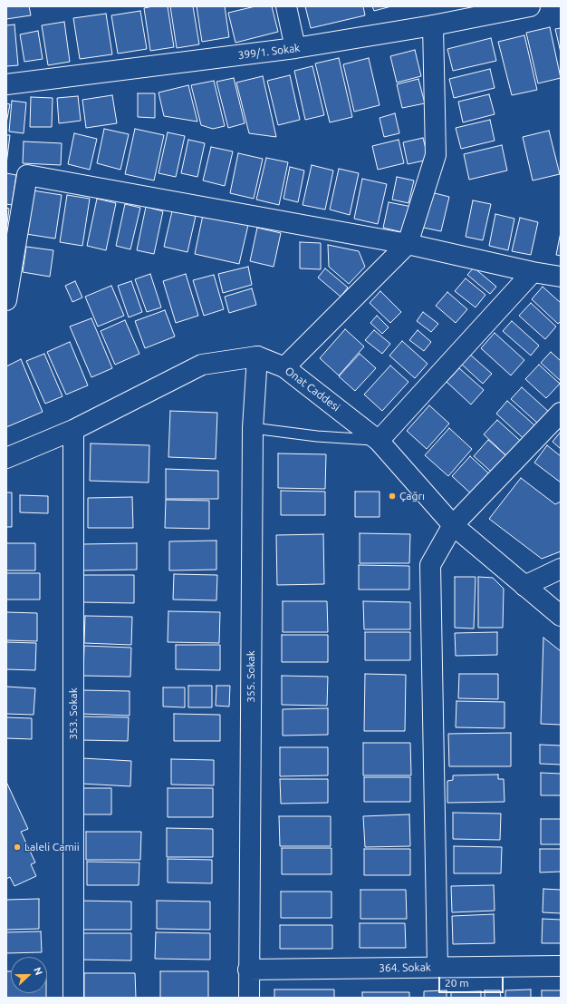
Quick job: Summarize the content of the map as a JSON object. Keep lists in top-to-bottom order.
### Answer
{
  "streets": {
    "street": [
      "399/1. Sokak",
      "Onat Caddesi",
      "355. Sokak",
      "353. Sokak",
      "364. Sokak"
    ]
  },
  "crossings": [
    ["Onat Caddesi", "355. Sokak"],
    ["355. Sokak", "364. Sokak"]
  ],
  "places": ["Çağrı", "Laleli Camii"],
  "scale_bar": "20 m",
  "north": "right"
}
